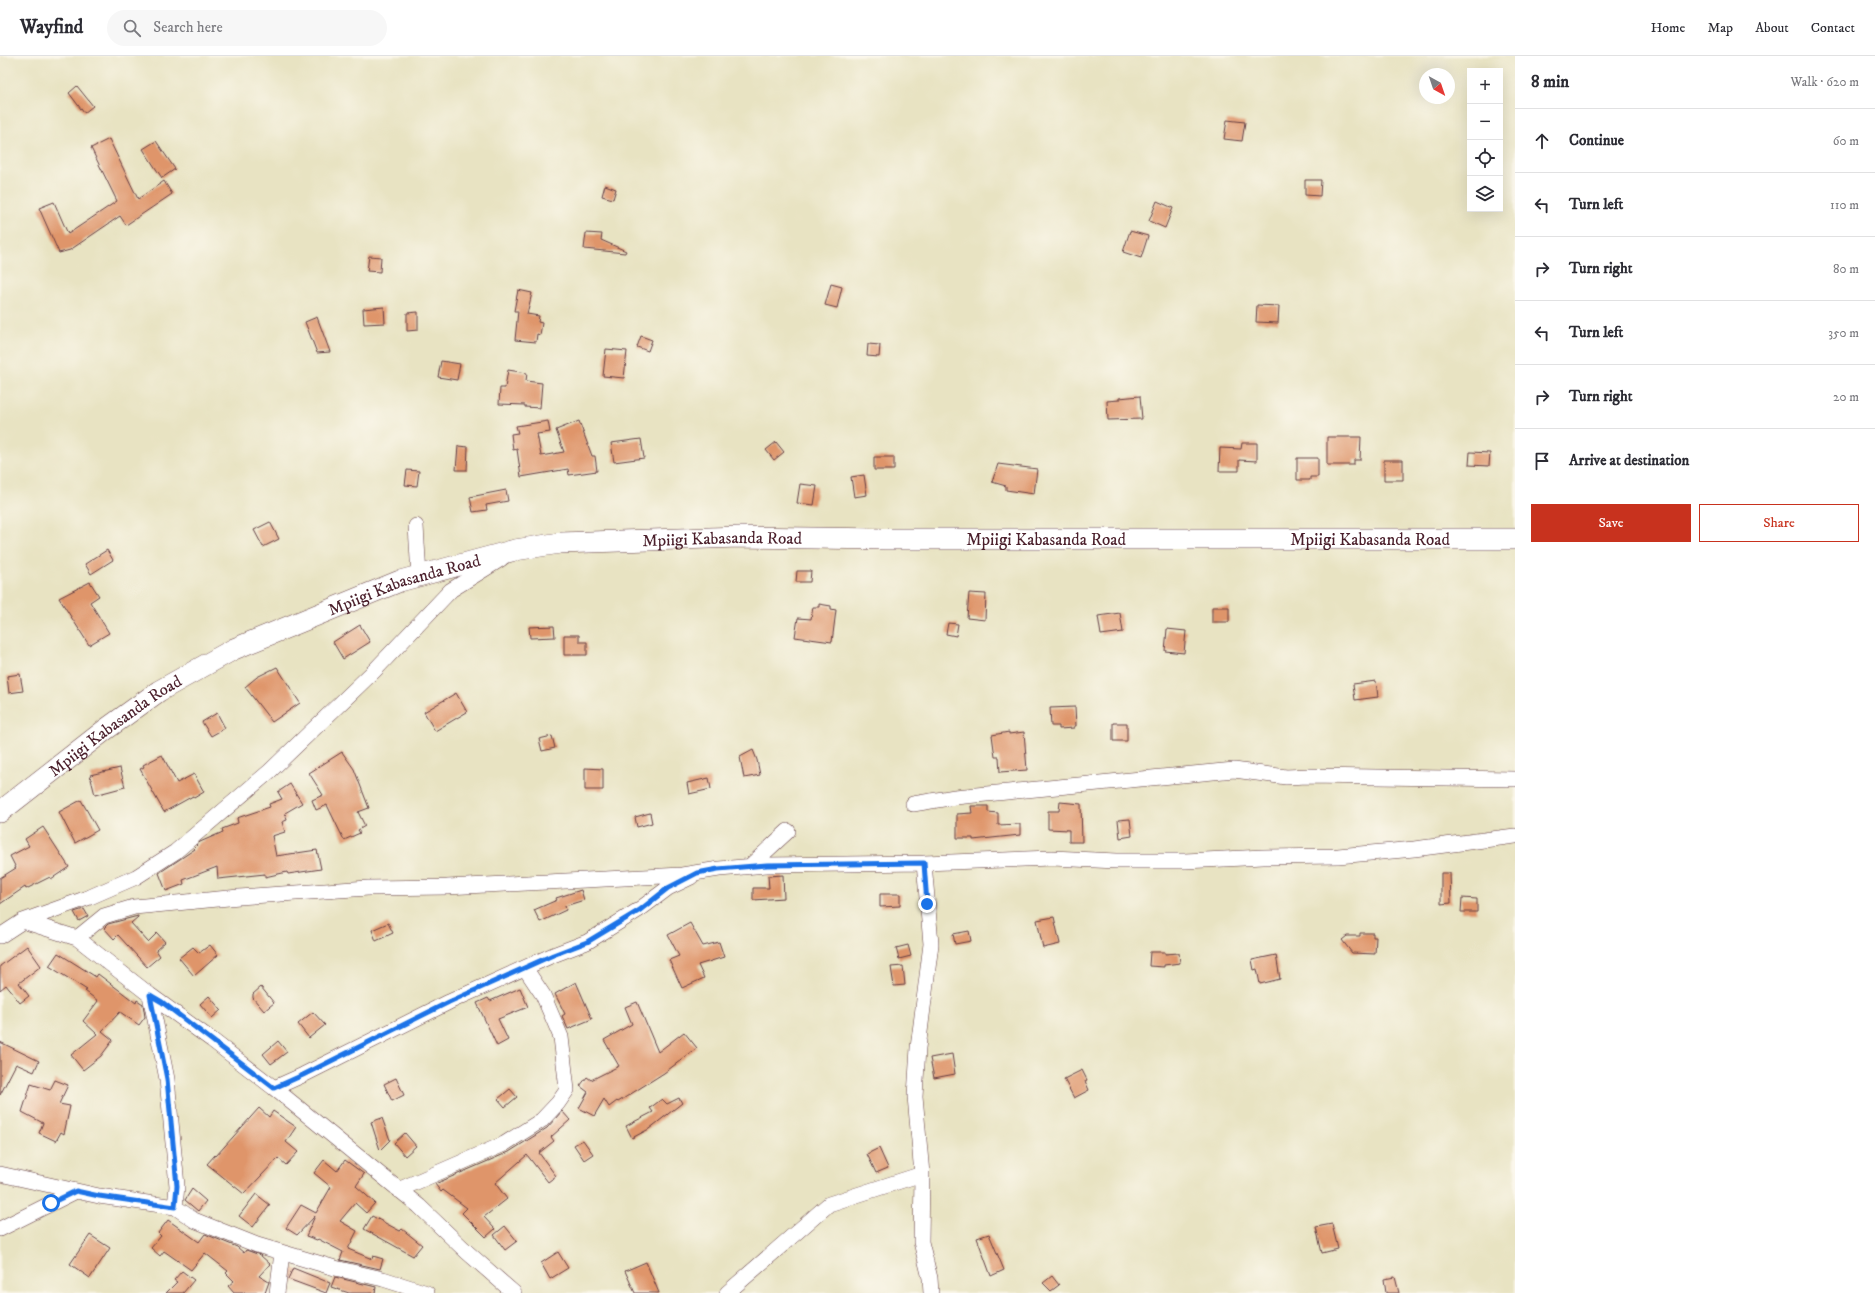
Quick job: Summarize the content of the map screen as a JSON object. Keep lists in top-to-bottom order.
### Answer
{
  "streets": {
    "main road": ["Mpiigi Kabasanda Road"]
  },
  "north": "bottom right",
  "page": {
    "header": "Wayfind",
    "search": "Search here",
    "nav": [
      "Home",
      "Map",
      "About",
      "Contact"
    ],
    "heading": ["8 min", "Walk · 620 m"],
    "map_buttons": ["+", "−"],
    "list": [
      ["Continue", "60 m"],
      ["Turn left", "110 m"],
      ["Turn right", "80 m"],
      ["Turn left", "350 m"],
      ["Turn right", "20 m"],
      "Arrive at destination"
    ],
    "buttons": ["Save", "Share"]
  }
}
